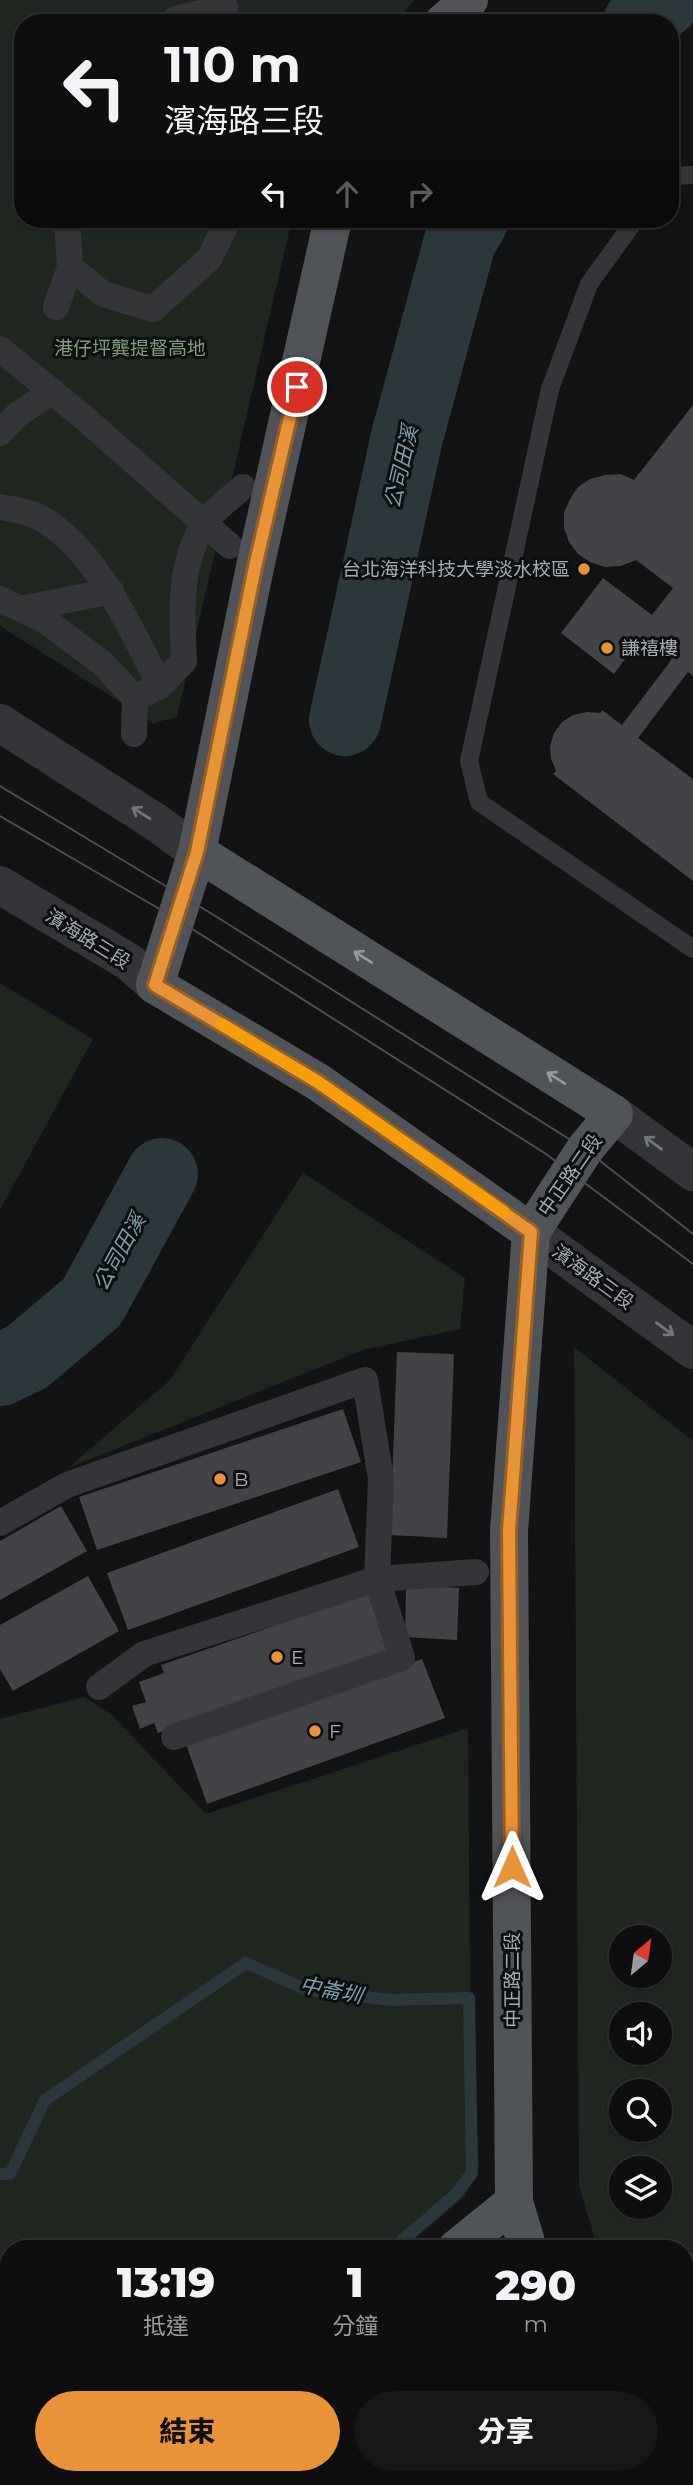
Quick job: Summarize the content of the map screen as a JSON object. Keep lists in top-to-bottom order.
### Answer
{
  "streets": {
    "main road": ["濱海路三段", "中正路二段"]
  },
  "crossings": [
    ["濱海路三段", "中正路二段"]
  ],
  "water": ["公司田溪", "中崙圳"],
  "parks": ["港仔坪龔提督高地"],
  "places": [
    "台北海洋科技大學淡水校區",
    "謙禧樓",
    "B",
    "E",
    "F"
  ],
  "north": "top right",
  "page": {
    "turn": ["110 m", "濱海路三段"],
    "eta": [
      "13:19",
      "抵達",
      "1",
      "分鐘",
      "290",
      "m"
    ],
    "buttons": ["結束", "分享"]
  }
}
